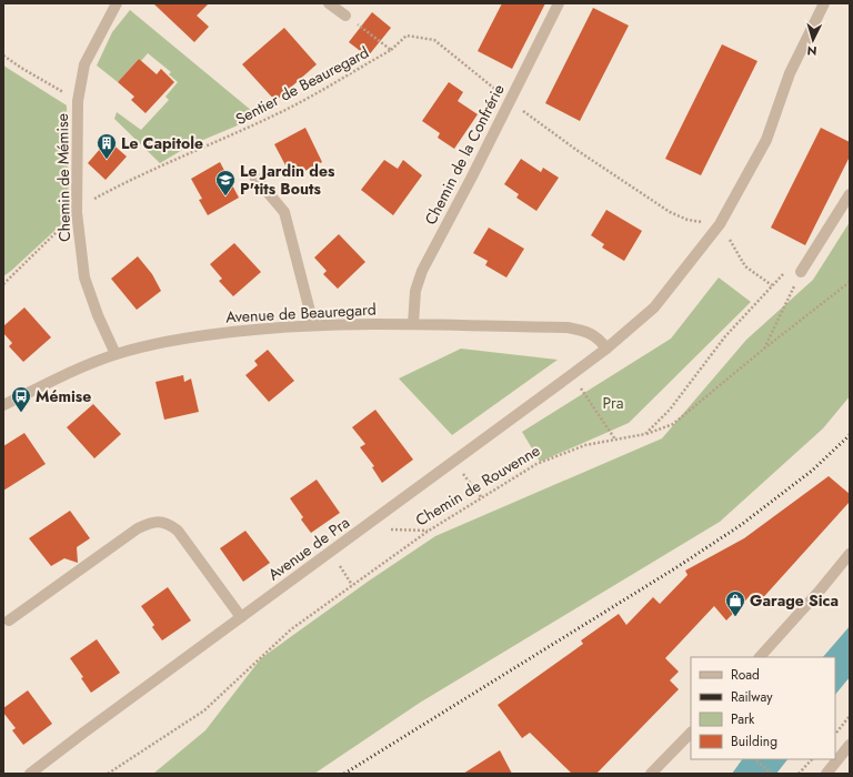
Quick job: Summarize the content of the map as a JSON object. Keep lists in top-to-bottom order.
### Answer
{
  "streets": {
    "street": [
      "Chemin de la Confrérie",
      "Chemin de Mémise",
      "Avenue de Beauregard",
      "Avenue de Pra"
    ],
    "path": ["Sentier de Beauregard", "Chemin de Rouvenne"]
  },
  "crossings": [
    ["Sentier de Beauregard", "Chemin de Mémise"],
    ["Chemin de la Confrérie", "Avenue de Beauregard"],
    ["Chemin de Mémise", "Avenue de Beauregard"],
    ["Avenue de Beauregard", "Avenue de Pra"]
  ],
  "parks": ["Pra"],
  "places": {
    "building": ["Le Capitole"],
    "school or university": ["Le Jardin des P'tits Bouts"],
    "bus stop": ["Mémise"],
    "shop": ["Garage Sica"]
  },
  "legend": [
    "Road",
    "Railway",
    "Park",
    "Building"
  ],
  "north": "bottom"
}
